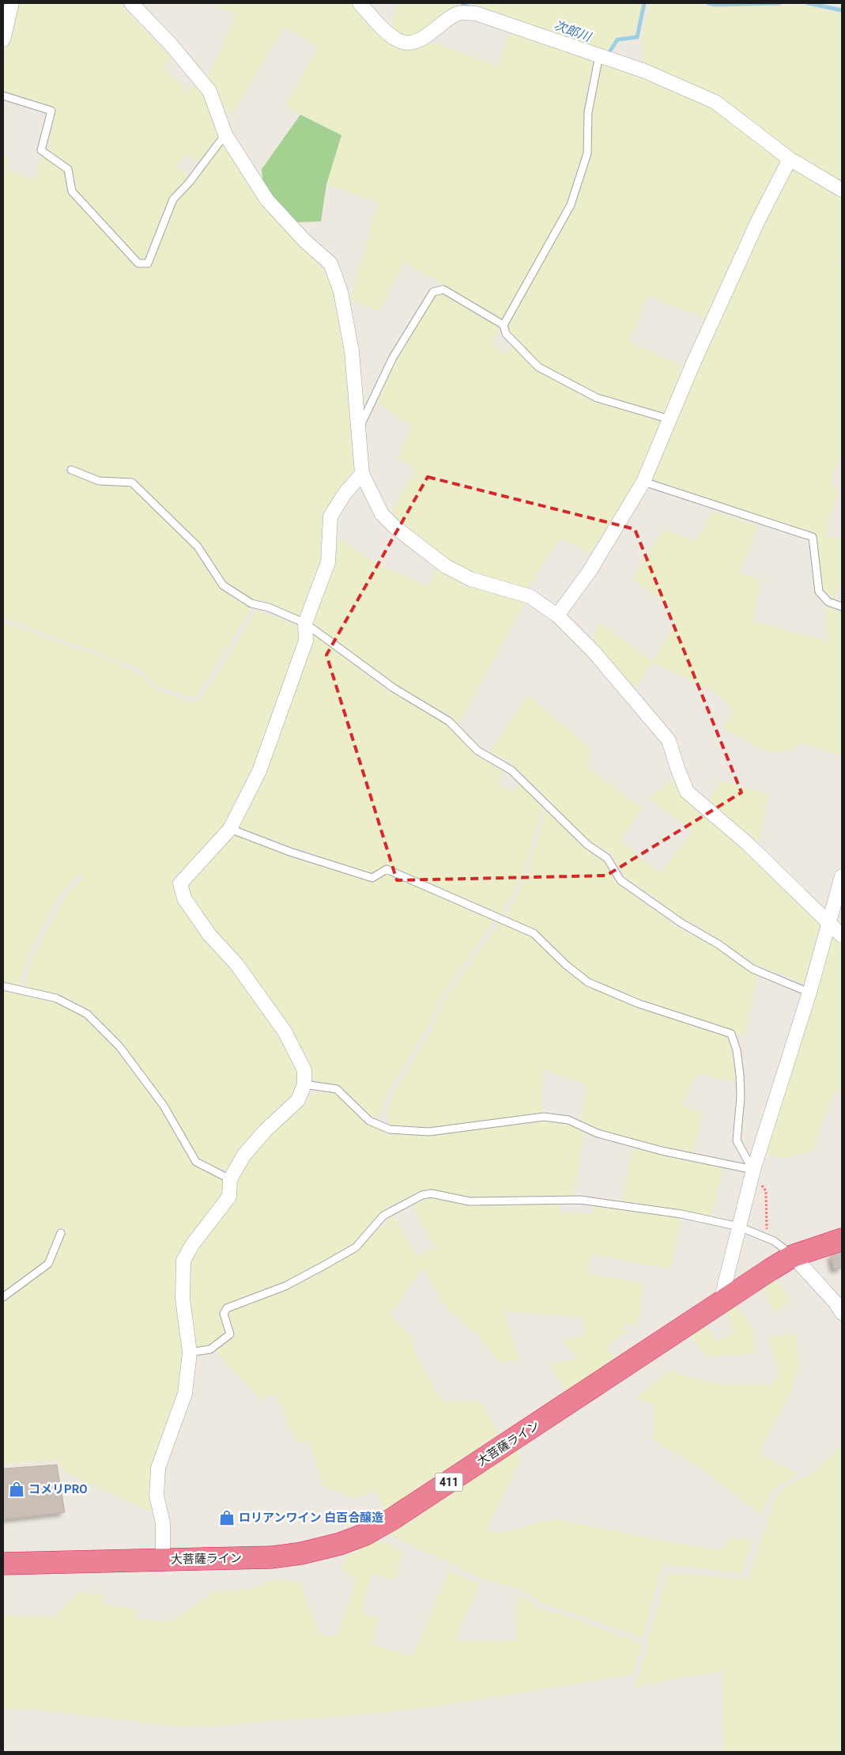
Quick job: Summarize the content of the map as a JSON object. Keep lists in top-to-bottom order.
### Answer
{
  "streets": {
    "highway": ["大菩薩ライン", "411"]
  },
  "water": ["次郎川"],
  "places": {
    "shop": ["コメリPRO", "ロリアンワイン 白百合醸造"]
  }
}
